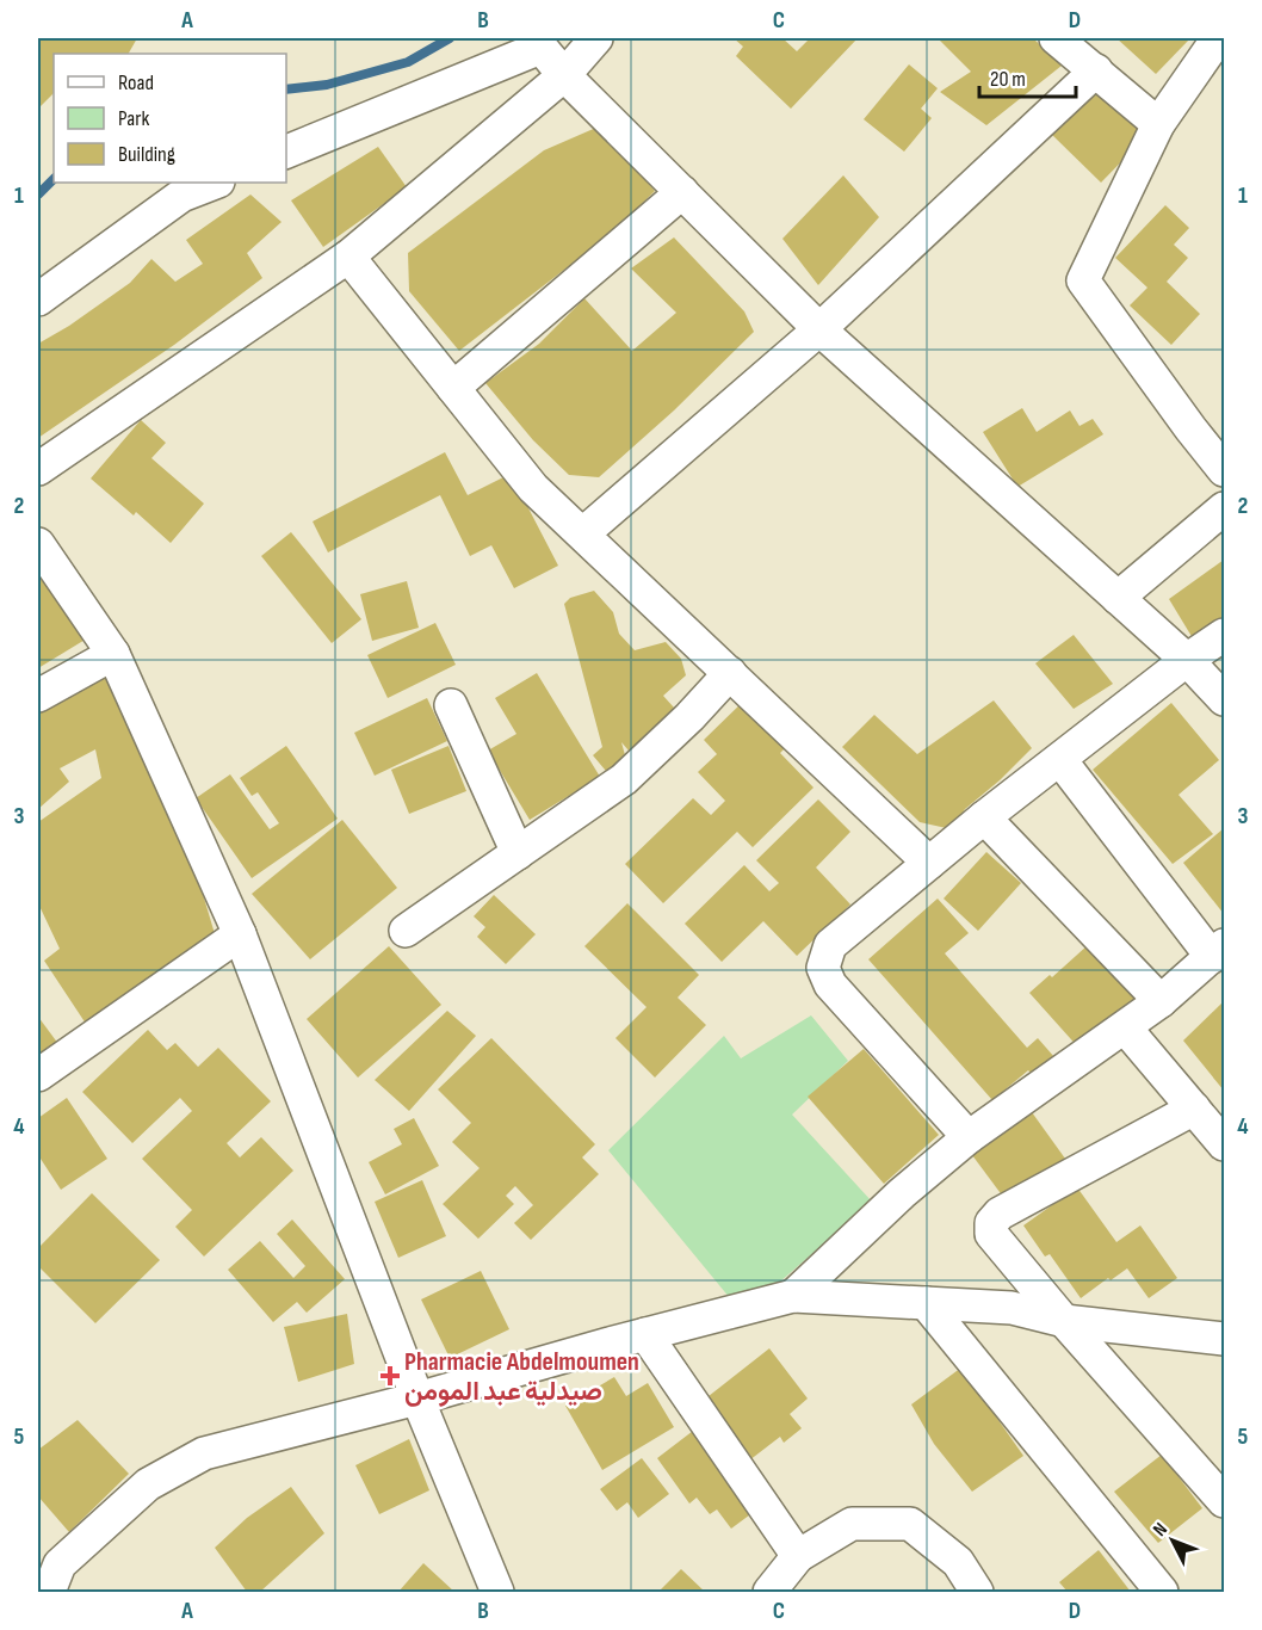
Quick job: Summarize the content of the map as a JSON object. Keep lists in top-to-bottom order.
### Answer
{
  "places": {
    "health": ["Pharmacie Abdelmoumen صيدلية عبد المومن"]
  },
  "legend": ["Road", "Park", "Building"],
  "scale_bar": "20 m",
  "north": "top left",
  "grid": {
    "columns": [
      "A",
      "B",
      "C",
      "D"
    ],
    "rows": [
      "1",
      "2",
      "3",
      "4",
      "5"
    ]
  }
}
